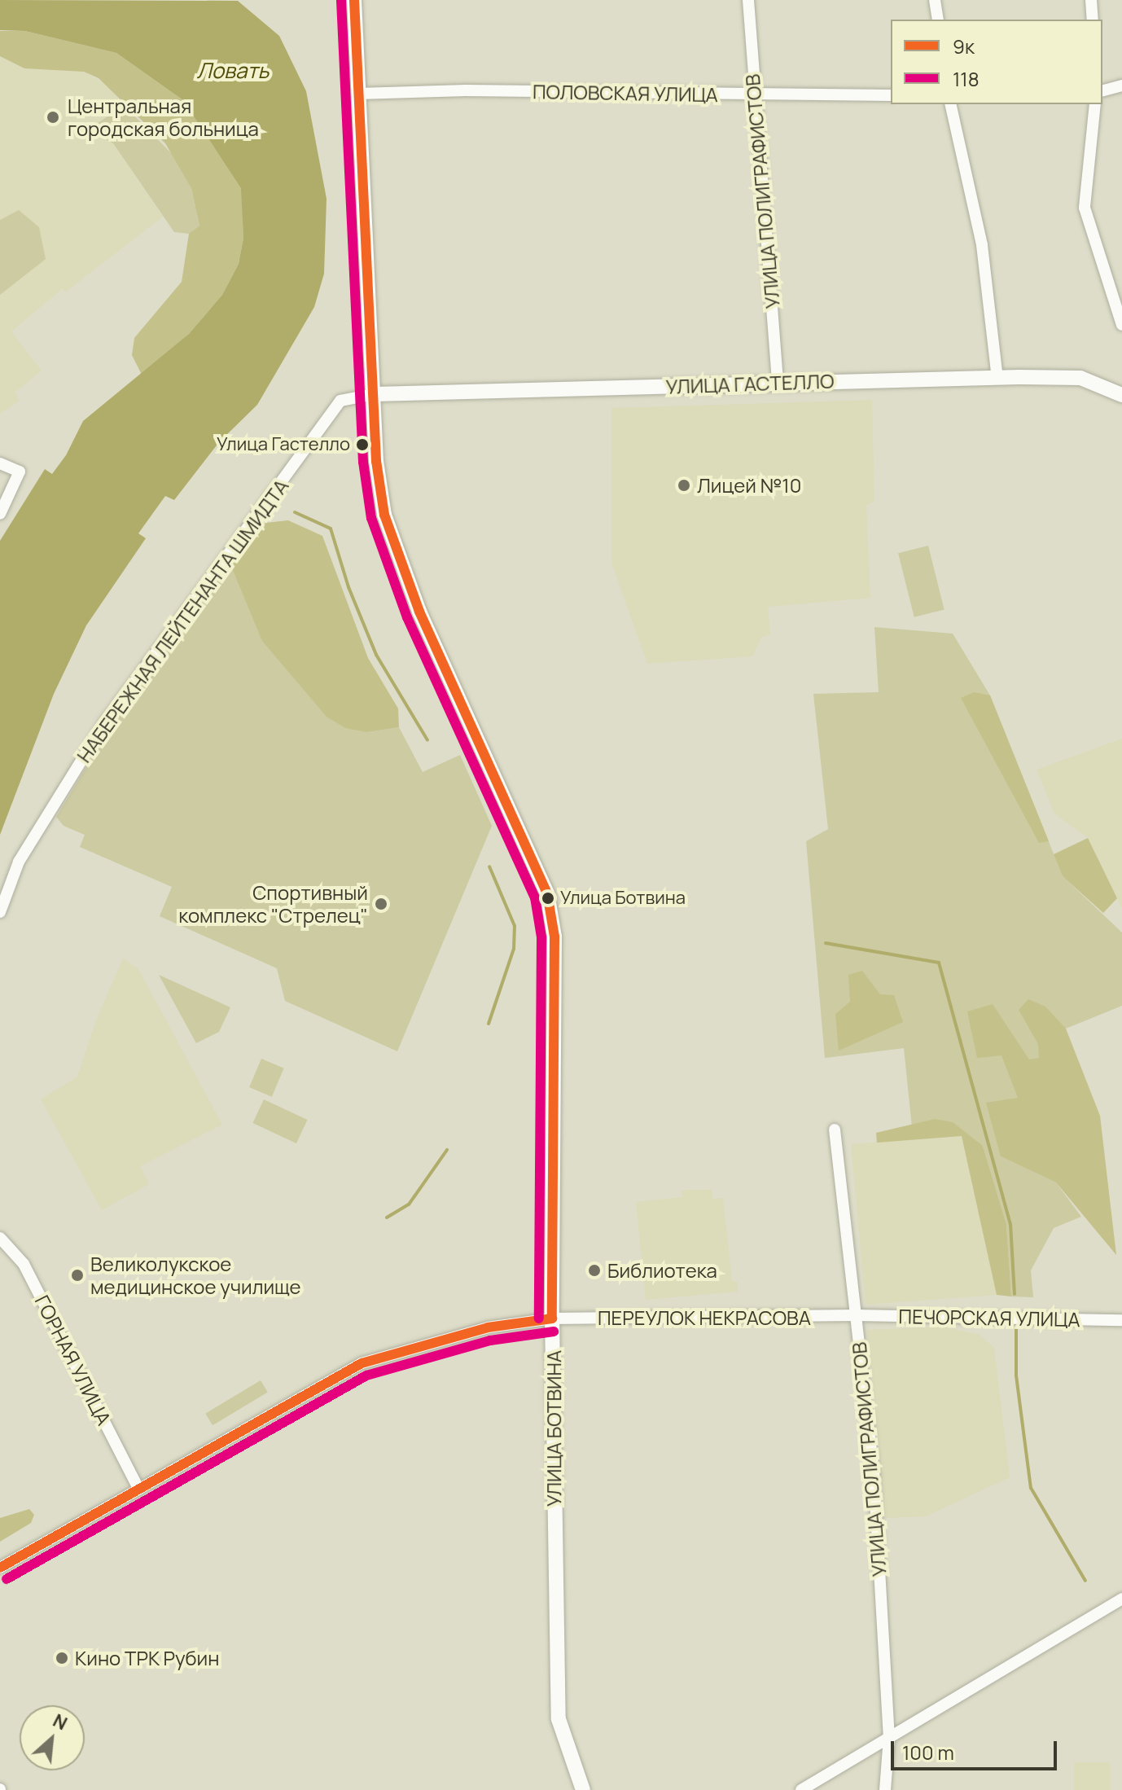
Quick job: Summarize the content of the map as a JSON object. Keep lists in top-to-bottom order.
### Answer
{
  "streets": {
    "main road": ["УЛИЦА ГАСТЕЛЛО", "УЛИЦА БОТВИНА"],
    "street": [
      "ПОЛОВСКАЯ УЛИЦА",
      "УЛИЦА ПОЛИГРАФИСТОВ",
      "НАБЕРЕЖНАЯ ЛЕЙТЕНАНТА ШМИДТА",
      "ПЕРЕУЛОК НЕКРАСОВА",
      "ПЕЧОРСКАЯ УЛИЦА",
      "ГОРНАЯ УЛИЦА"
    ]
  },
  "crossings": [
    ["ПОЛОВСКАЯ УЛИЦА", "УЛИЦА ПОЛИГРАФИСТОВ"],
    ["ПОЛОВСКАЯ УЛИЦА", "УЛИЦА БОТВИНА"],
    ["УЛИЦА ПОЛИГРАФИСТОВ", "УЛИЦА ГАСТЕЛЛО"],
    ["УЛИЦА ПОЛИГРАФИСТОВ", "ПЕРЕУЛОК НЕКРАСОВА"],
    ["УЛИЦА ПОЛИГРАФИСТОВ", "ПЕЧОРСКАЯ УЛИЦА"],
    ["УЛИЦА ГАСТЕЛЛО", "НАБЕРЕЖНАЯ ЛЕЙТЕНАНТА ШМИДТА"],
    ["УЛИЦА ГАСТЕЛЛО", "УЛИЦА БОТВИНА"],
    ["НАБЕРЕЖНАЯ ЛЕЙТЕНАНТА ШМИДТА", "УЛИЦА БОТВИНА"],
    ["ПЕРЕУЛОК НЕКРАСОВА", "ПЕЧОРСКАЯ УЛИЦА"],
    ["ПЕРЕУЛОК НЕКРАСОВА", "ГОРНАЯ УЛИЦА"],
    ["ПЕРЕУЛОК НЕКРАСОВА", "УЛИЦА БОТВИНА"]
  ],
  "water": ["Ловать"],
  "places": [
    "Центральная городская больница",
    "Улица Гастелло",
    "Лицей №10",
    "Улица Ботвина",
    "Спортивный комплекс \"Стрелец\"",
    "Библиотека",
    "Великолукское медицинское училище",
    "Кино ТРК Рубин"
  ],
  "lines": ["transit line 9к", "transit line 118"],
  "legend": ["9к", "118"],
  "scale_bar": "100 m",
  "north": "top right"
}
